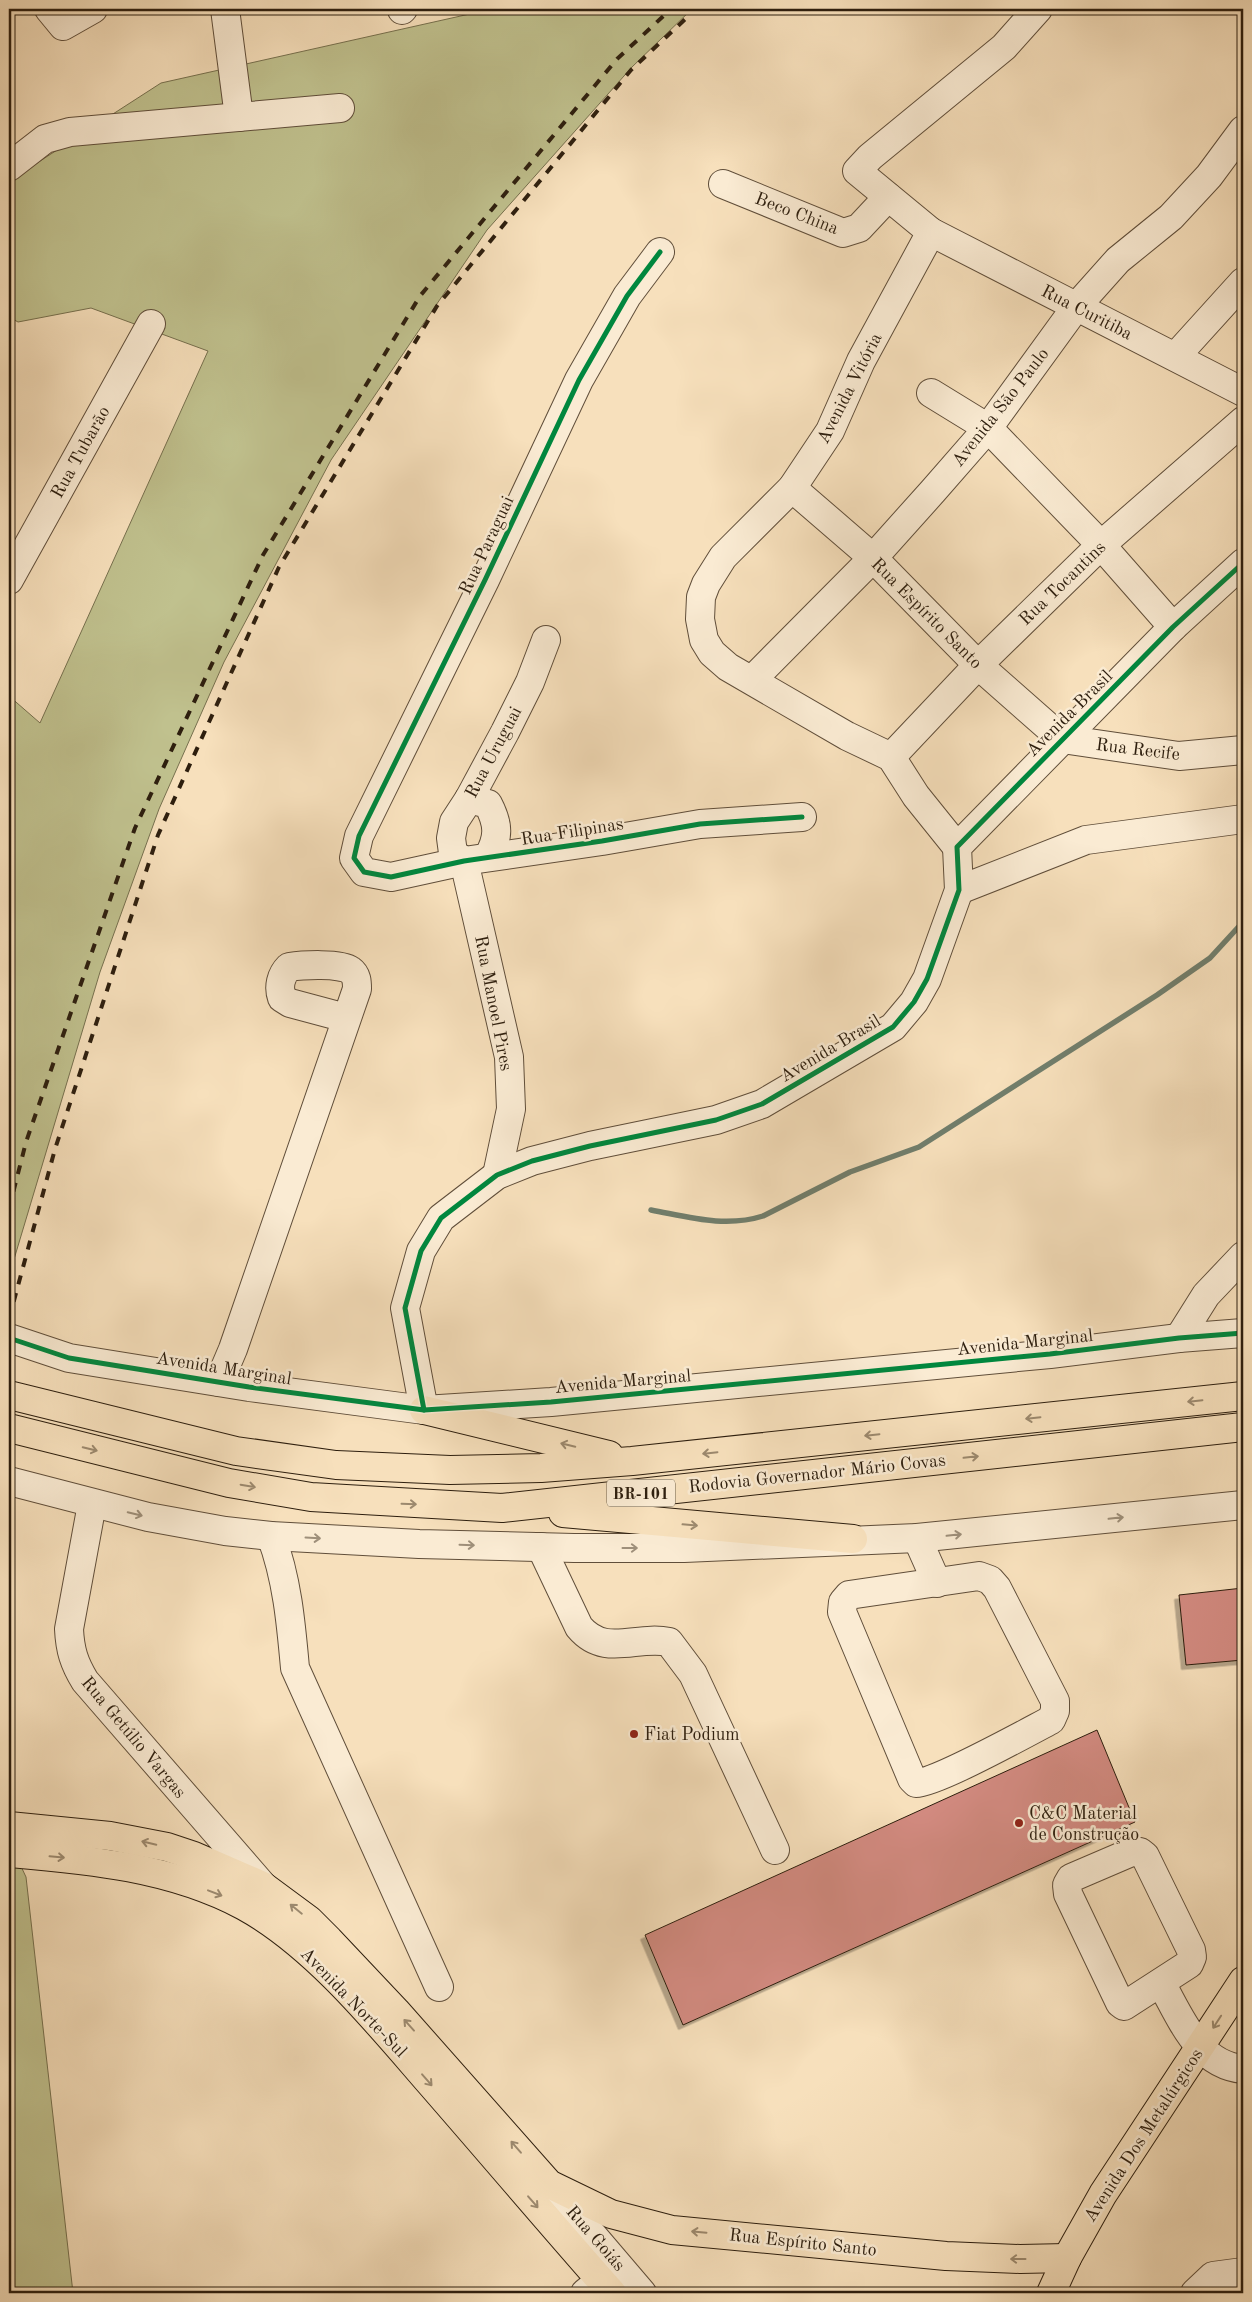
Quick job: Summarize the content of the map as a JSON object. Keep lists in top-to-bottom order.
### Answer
{
  "streets": {
    "main road": [
      "Rua Espírito Santo",
      "Rodovia Governador Mário Covas",
      "BR-101",
      "Avenida Norte-Sul",
      "Avenida Dos Metalúrgicos"
    ],
    "street": [
      "Beco China",
      "Rua Curitiba",
      "Avenida Vitória",
      "Avenida São Paulo",
      "Rua Tubarão",
      "Rua Paraguai",
      "Rua Tocantins",
      "Avenida Brasil",
      "Rua Recife",
      "Rua Uruguai",
      "Rua Filipinas",
      "Rua Manoel Pires",
      "Avenida Marginal",
      "Rua Getúlio Vargas",
      "Rua Goiás"
    ]
  },
  "crossings": [
    ["Rua Curitiba", "Avenida Vitória"],
    ["Rua Curitiba", "Avenida São Paulo"],
    ["Avenida Vitória", "Avenida São Paulo"],
    ["Avenida Vitória", "Rua Tocantins"],
    ["Avenida Vitória", "Rua Espírito Santo"],
    ["Avenida São Paulo", "Rua Espírito Santo"],
    ["Rua Paraguai", "Rua Filipinas"],
    ["Rua Tocantins", "Rua Espírito Santo"],
    ["Rua Espírito Santo", "Avenida Brasil"],
    ["Rua Espírito Santo", "Rua Recife"],
    ["Rua Espírito Santo", "Avenida Norte-Sul"],
    ["Rua Espírito Santo", "Avenida Dos Metalúrgicos"],
    ["Rua Espírito Santo", "Rua Goiás"],
    ["Avenida Brasil", "Rua Recife"],
    ["Avenida Brasil", "Rua Manoel Pires"],
    ["Avenida Brasil", "Avenida Marginal"],
    ["Rua Uruguai", "Rua Filipinas"],
    ["Rua Uruguai", "Rua Manoel Pires"],
    ["Rua Filipinas", "Rua Manoel Pires"],
    ["Rua Getúlio Vargas", "Avenida Norte-Sul"],
    ["Avenida Norte-Sul", "Rua Goiás"]
  ],
  "one_way": ["Rua Espírito Santo"],
  "places": ["Fiat Podium", "C&C Material de Construção"]
}
